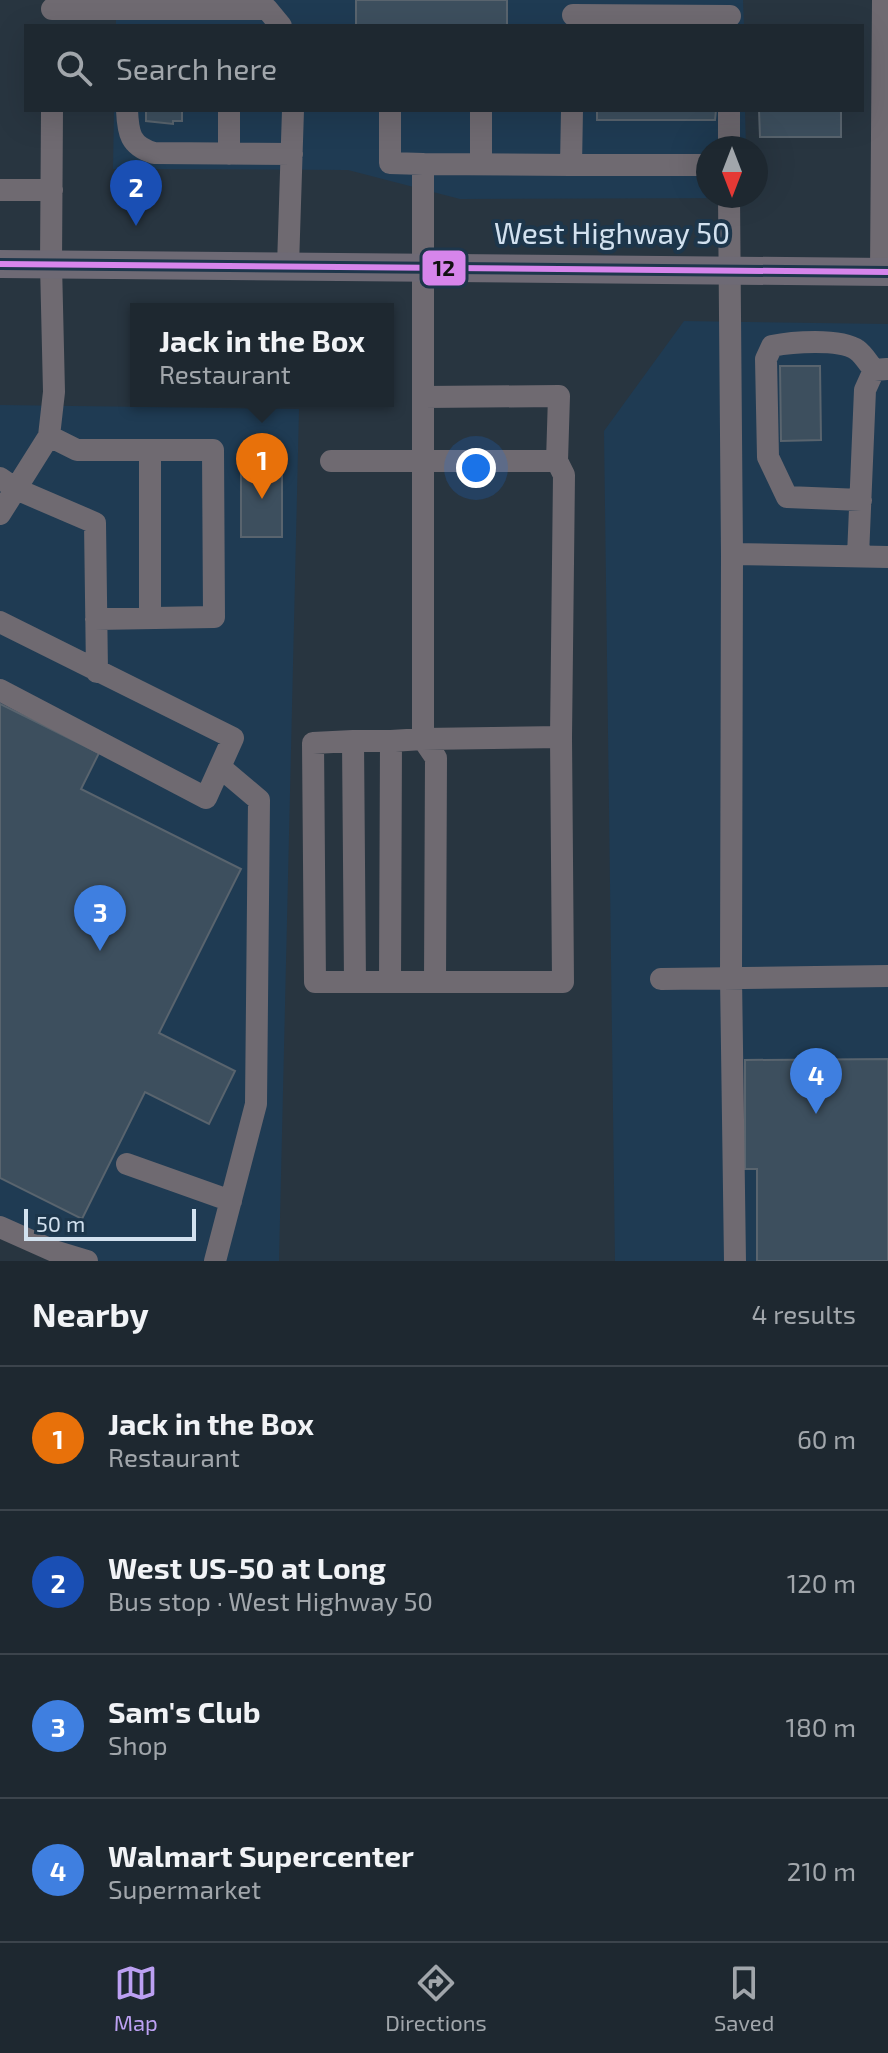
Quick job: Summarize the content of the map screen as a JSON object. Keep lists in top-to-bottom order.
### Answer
{
  "streets": {
    "main road": ["West Highway 50"]
  },
  "lines": ["transit line 12"],
  "scale_bar": "50 m",
  "north": "bottom",
  "page": {
    "search": "Search here",
    "pins": [
      "2",
      "1",
      "3",
      "4"
    ],
    "popup": ["Jack in the Box", "Restaurant"],
    "scale": "50 m",
    "heading": ["Nearby", "4 results"],
    "list": [
      {
        "mark": "1",
        "name": "Jack in the Box",
        "note": "Restaurant",
        "value": "60 m"
      },
      {
        "mark": "2",
        "name": "West US-50 at Long",
        "note": "Bus stop · West Highway 50",
        "value": "120 m"
      },
      {
        "mark": "3",
        "name": "Sam's Club",
        "note": "Shop",
        "value": "180 m"
      },
      {
        "mark": "4",
        "name": "Walmart Supercenter",
        "note": "Supermarket",
        "value": "210 m"
      }
    ],
    "nav": ["Map", "Directions", "Saved"]
  }
}
